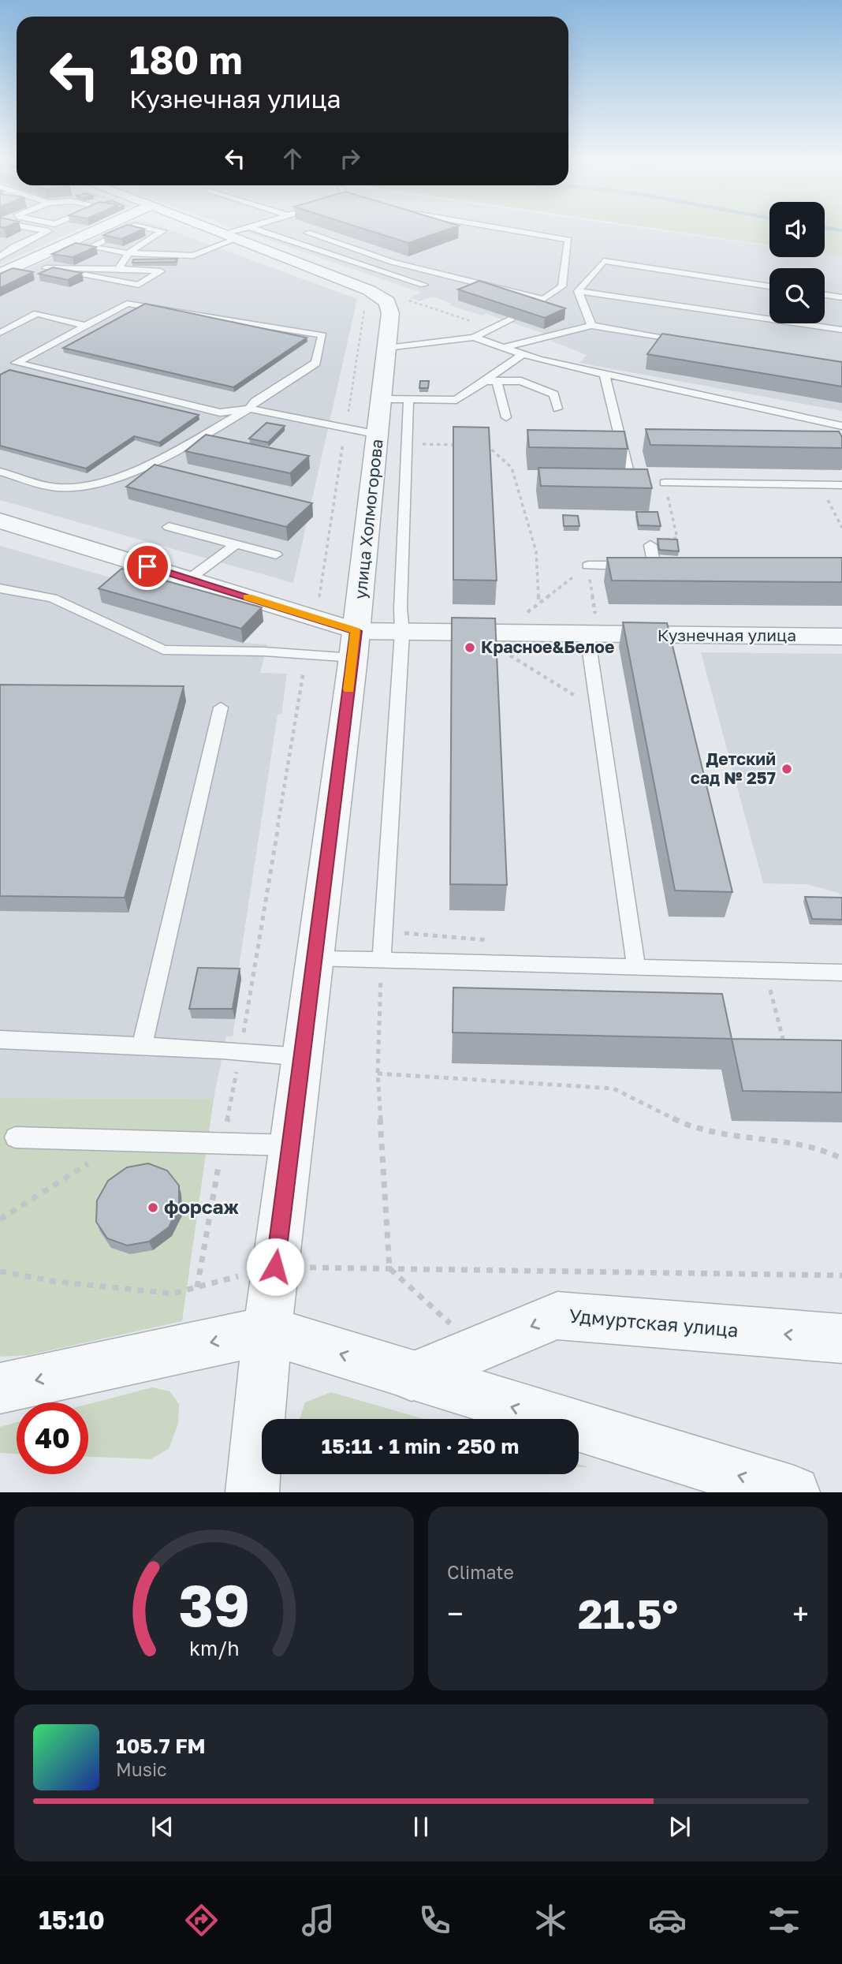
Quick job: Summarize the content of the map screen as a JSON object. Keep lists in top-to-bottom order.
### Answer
{
  "streets": {
    "street": ["улица Холмогорова", "Кузнечная улица", "Удмуртская улица"]
  },
  "crossings": [
    ["улица Холмогорова", "Кузнечная улица"]
  ],
  "places": ["Красное&Белое", "Детский сад № 257", "форсаж"],
  "page": {
    "turn": ["180 m", "Кузнечная улица"],
    "limit": "40",
    "trip": "15:11 · 1 min · 250 m",
    "tile": "Climate",
    "heat": ["−", "21.5°", "+"],
    "song": ["105.7 FM", "Music"],
    "tabs": "15:10",
    "gauge": ["39", "km/h"]
  }
}
